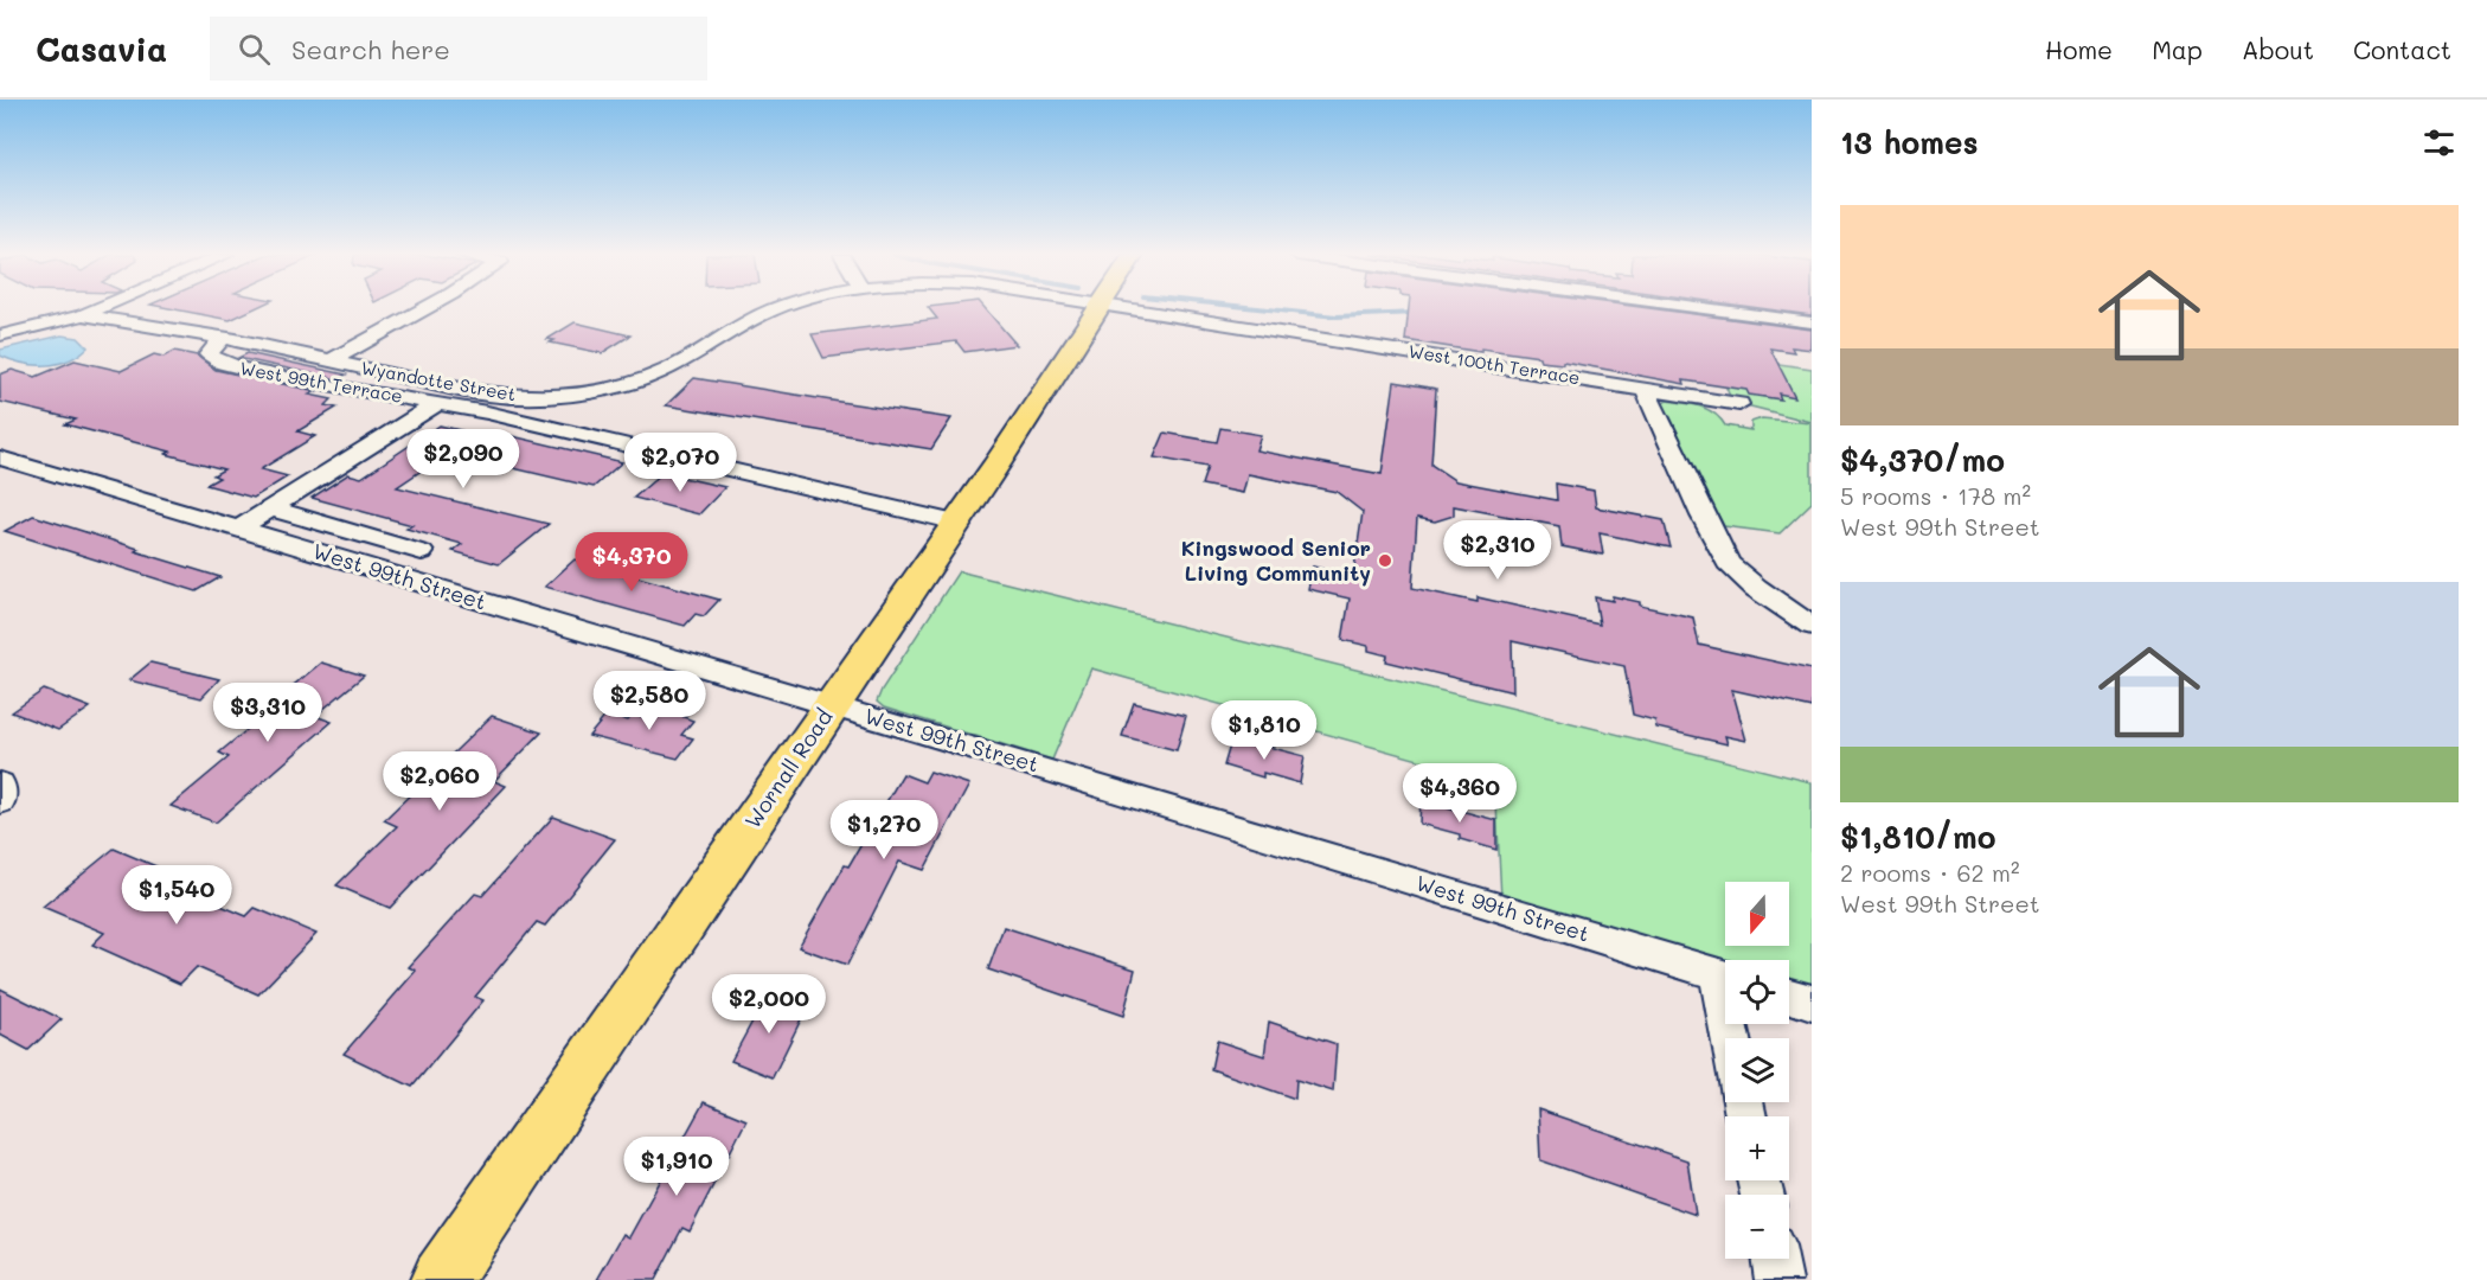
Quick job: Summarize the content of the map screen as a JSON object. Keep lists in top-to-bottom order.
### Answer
{
  "streets": {
    "main road": ["Wornall Road"],
    "street": [
      "West 100th Terrace",
      "Wyandotte Street",
      "West 99th Terrace",
      "West 99th Street"
    ]
  },
  "crossings": [
    ["Wyandotte Street", "West 99th Terrace"],
    ["West 99th Terrace", "Wornall Road"],
    ["West 99th Street", "Wornall Road"]
  ],
  "places": ["Kingswood Senior Living Community"],
  "north": "bottom",
  "page": {
    "header": "Casavia",
    "search": "Search here",
    "nav": [
      "Home",
      "Map",
      "About",
      "Contact"
    ],
    "heading": "13 homes",
    "list": [
      {
        "name": "$4,370/mo",
        "note": "5 rooms · 178 m² · West 99th Street"
      },
      {
        "name": "$1,810/mo",
        "note": "2 rooms · 62 m² · West 99th Street"
      }
    ],
    "price": [
      "$2,090",
      "$2,070",
      "$2,310",
      "$4,370",
      "$2,580",
      "$3,310",
      "$1,810",
      "$2,060",
      "$4,360",
      "$1,270",
      "$1,540",
      "$2,000",
      "$1,910"
    ],
    "map_buttons": ["+", "−"]
  }
}
